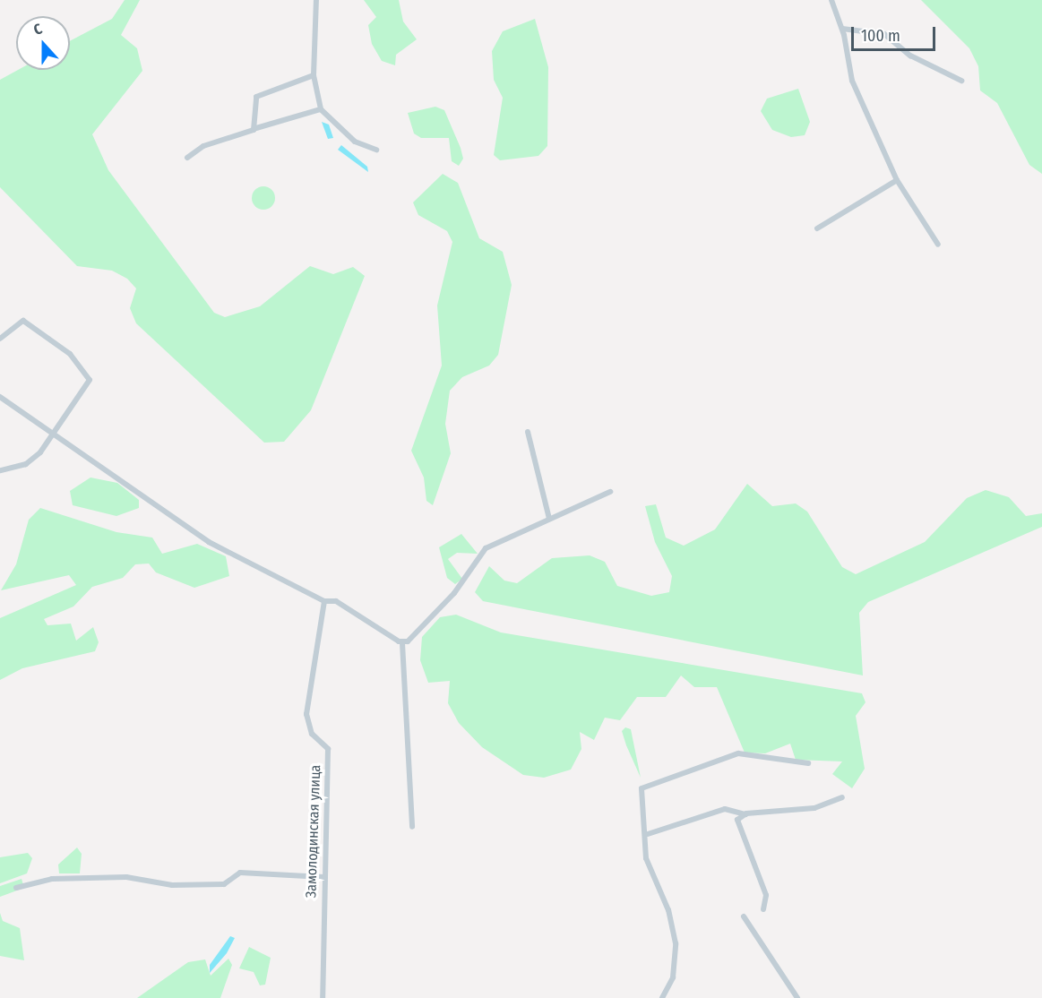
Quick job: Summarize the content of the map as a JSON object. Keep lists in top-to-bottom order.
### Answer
{
  "streets": {
    "street": ["Замолодинская улица"]
  },
  "scale_bar": "100 m",
  "north": "top"
}
